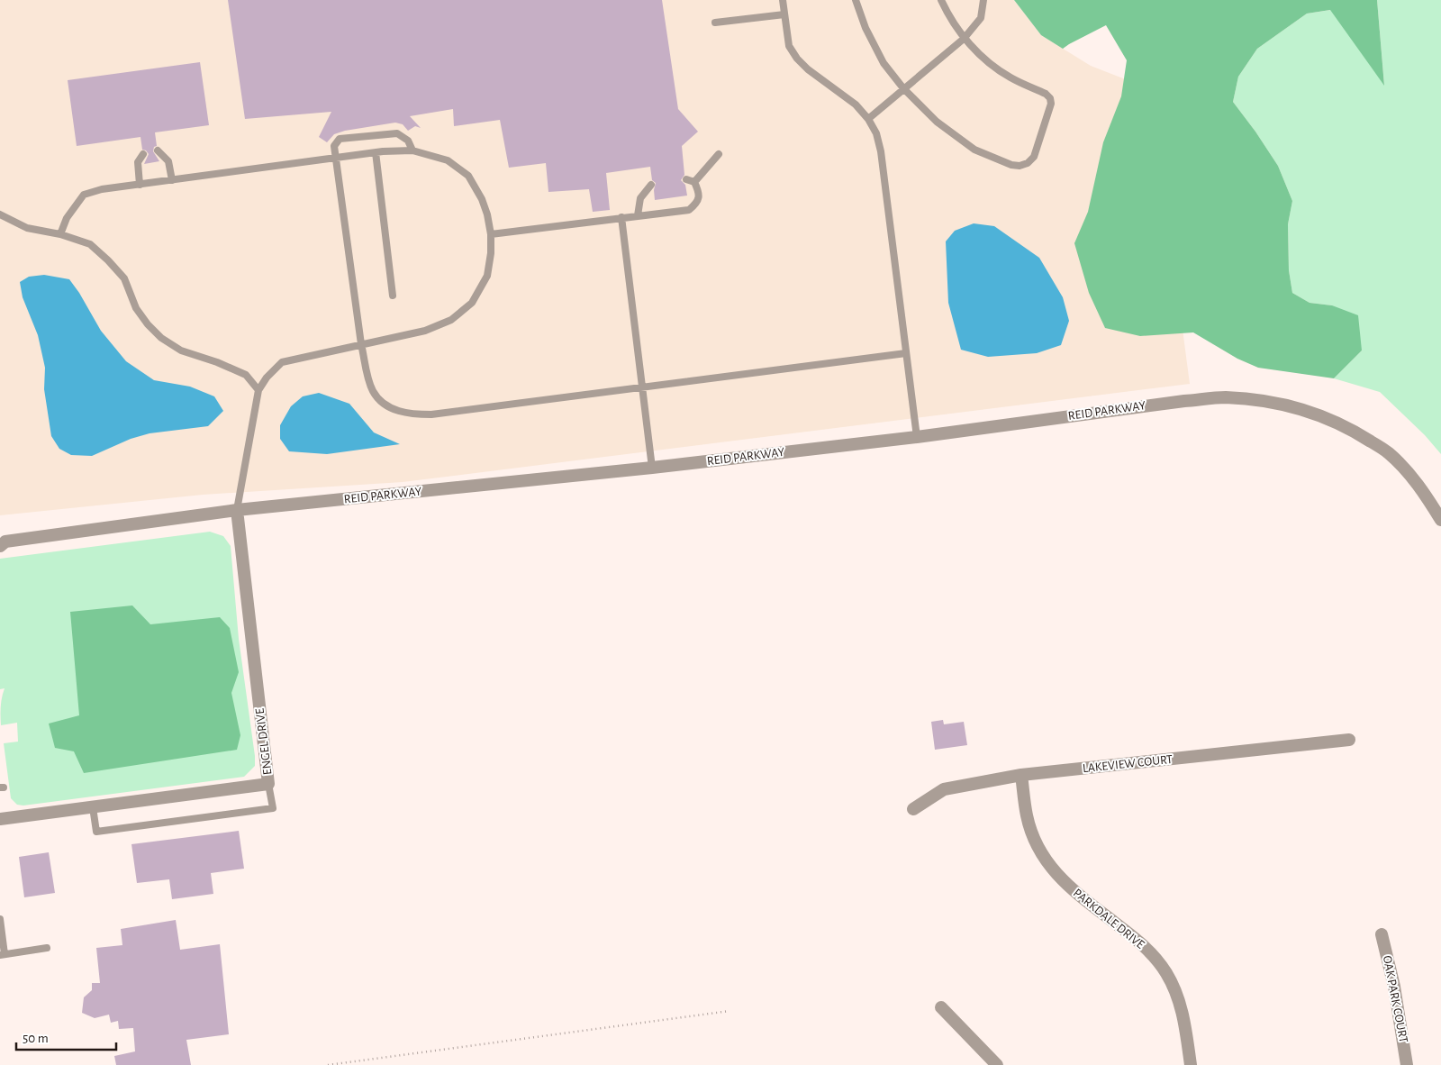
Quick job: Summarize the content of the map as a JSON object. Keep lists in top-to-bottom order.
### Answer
{
  "streets": {
    "street": [
      "REID PARKWAY",
      "ENGEL DRIVE",
      "LAKEVIEW COURT",
      "PARKDALE DRIVE",
      "OAK PARK COURT"
    ]
  },
  "crossings": [
    ["REID PARKWAY", "ENGEL DRIVE"],
    ["LAKEVIEW COURT", "PARKDALE DRIVE"]
  ],
  "scale_bar": "50 m"
}
